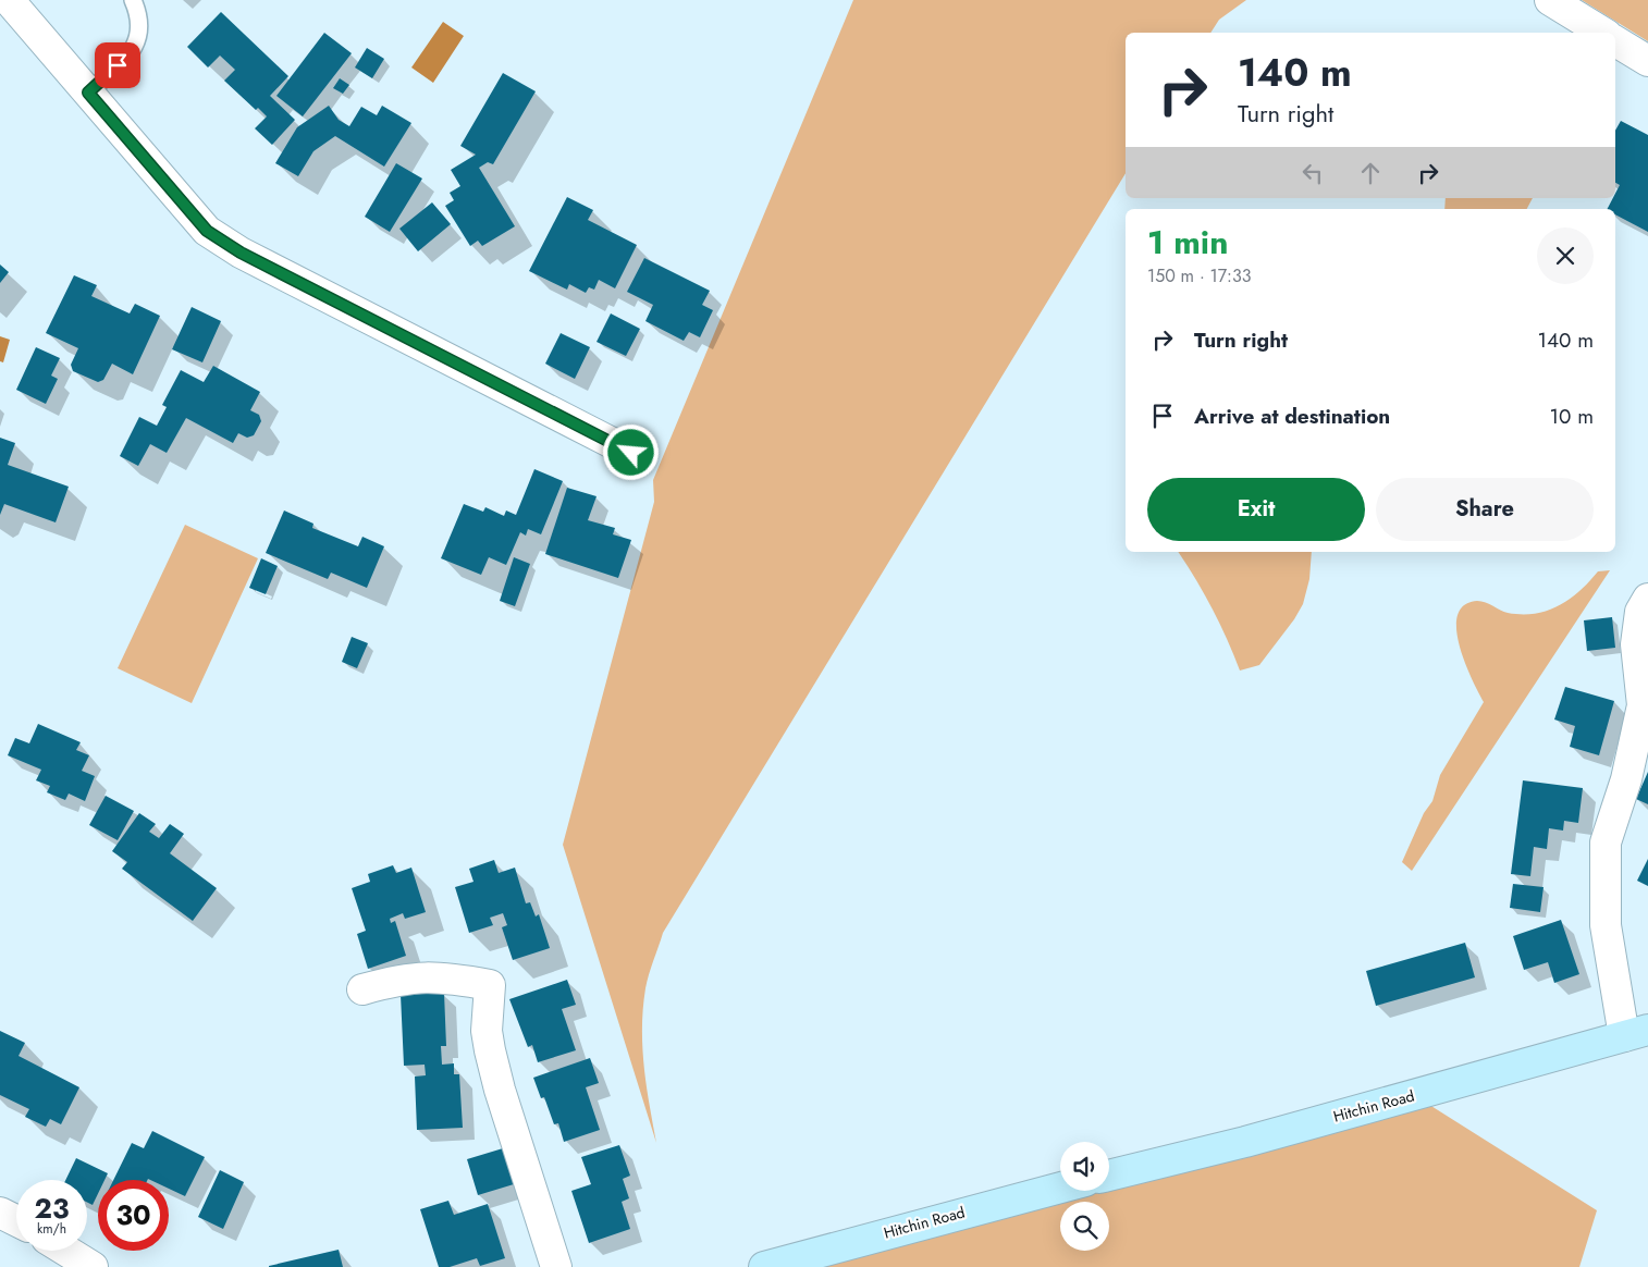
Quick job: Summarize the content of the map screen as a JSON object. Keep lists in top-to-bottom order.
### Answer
{
  "streets": {
    "street": ["Hitchin Road"]
  },
  "page": {
    "turn": ["140 m", "Turn right"],
    "heading": ["1 min", "150 m · 17:33"],
    "list": [
      {
        "name": "Turn right",
        "value": "140 m"
      },
      {
        "name": "Arrive at destination",
        "value": "10 m"
      }
    ],
    "buttons": ["Exit", "Share"],
    "speed": "23 km/h",
    "limit": "30"
  }
}
